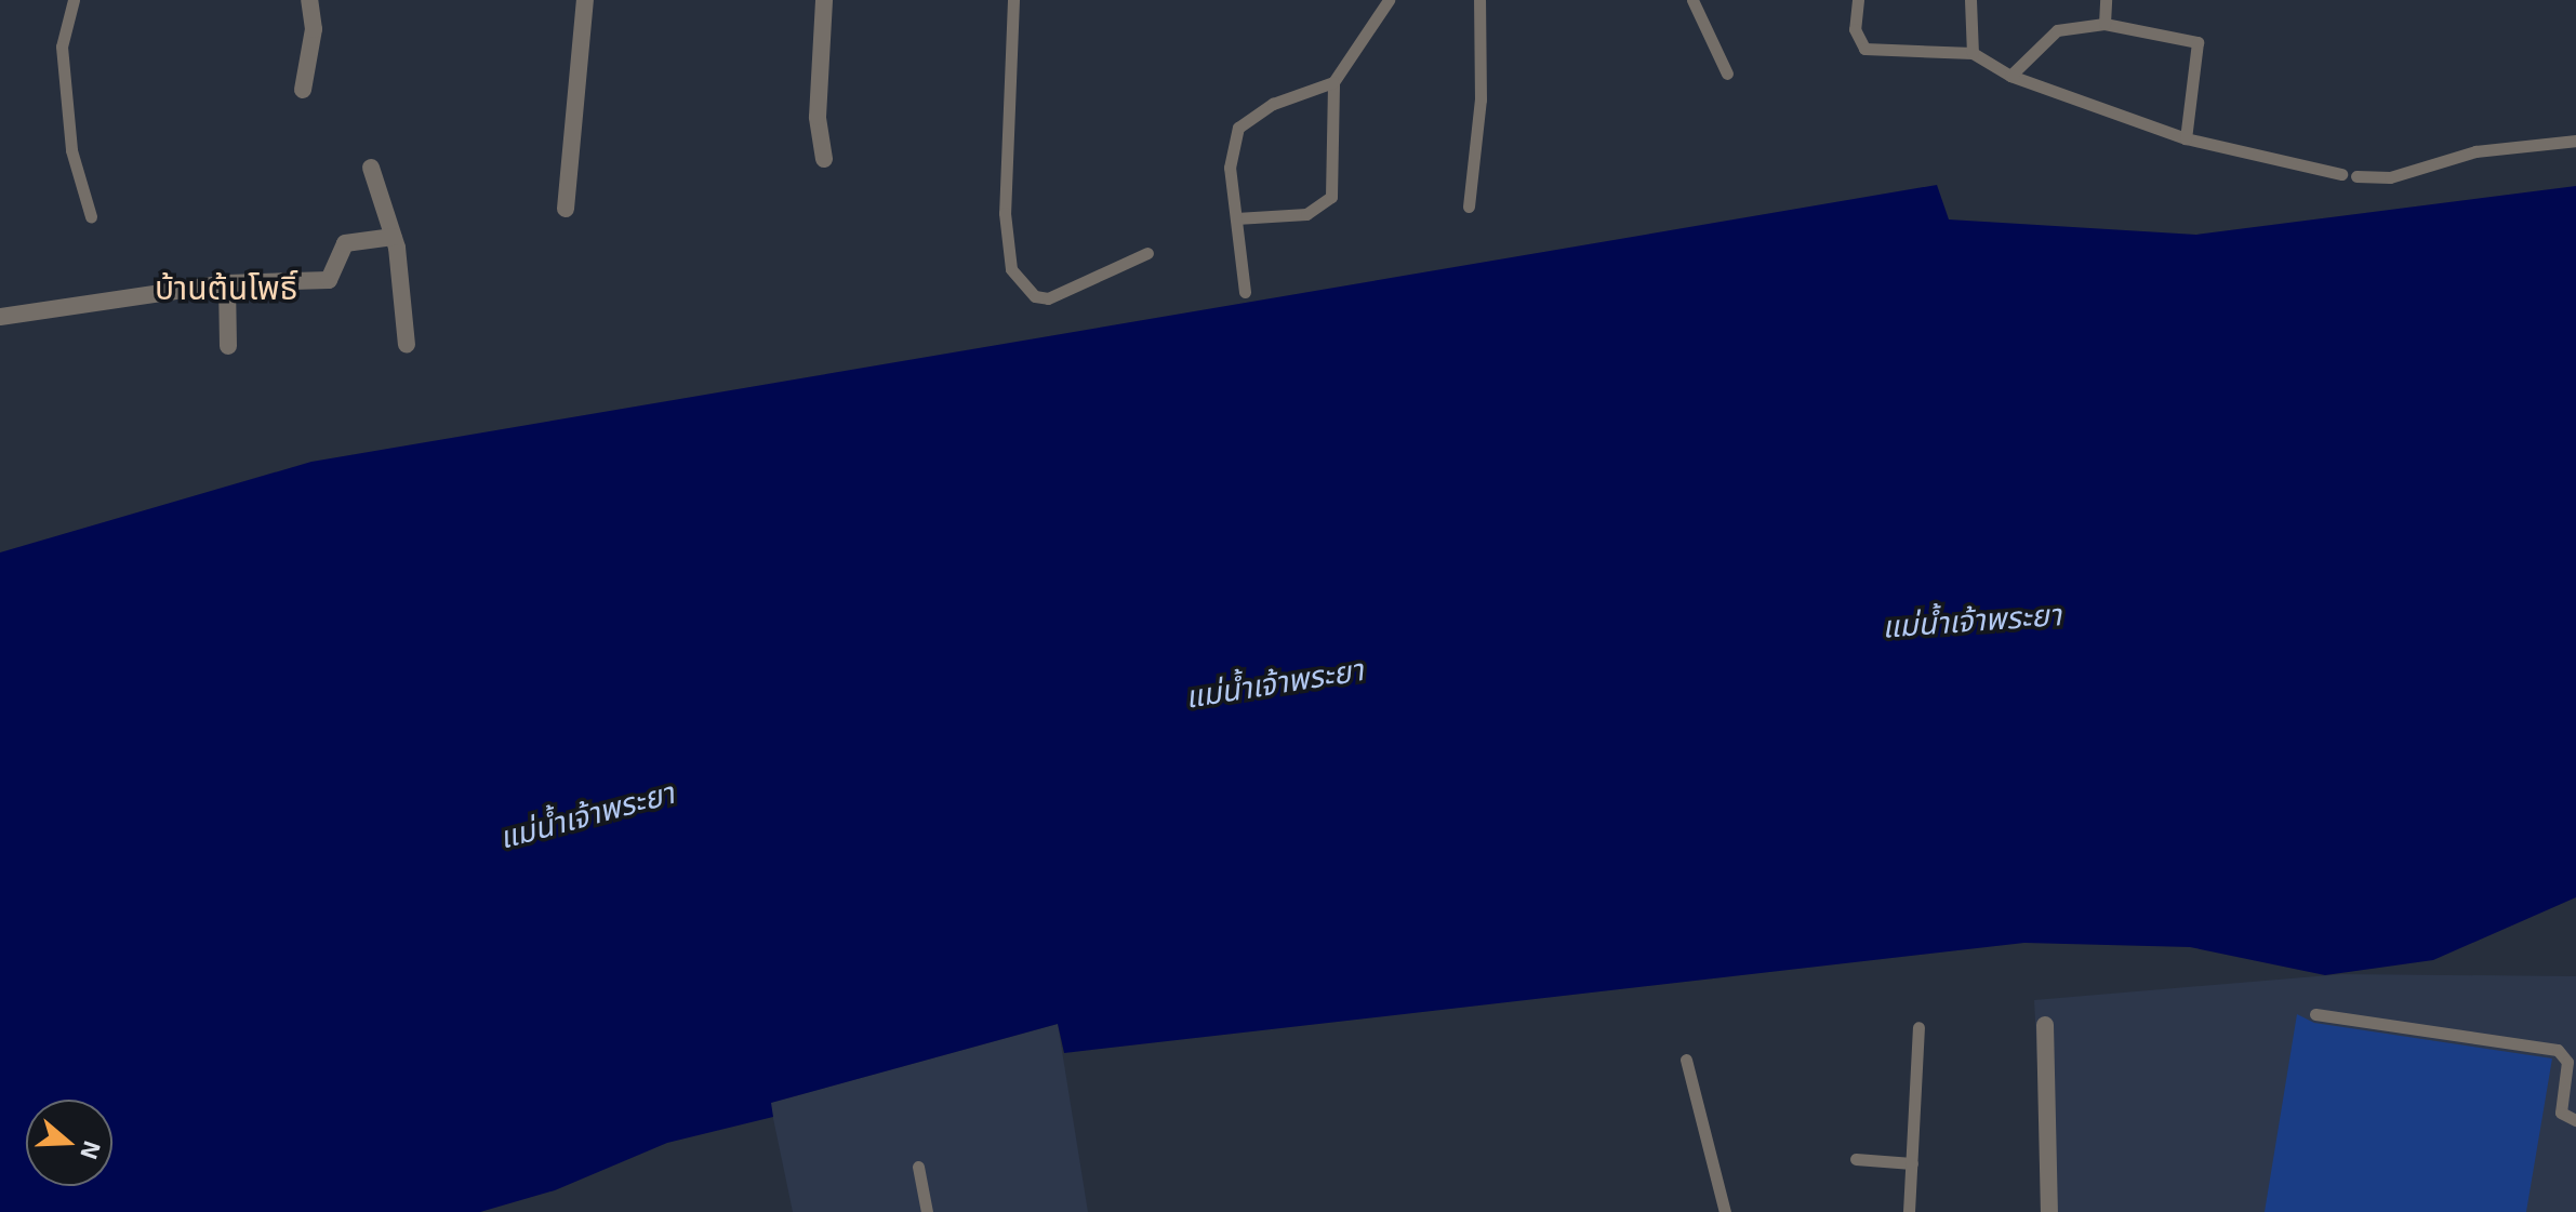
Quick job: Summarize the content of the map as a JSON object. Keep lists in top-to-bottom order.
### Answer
{
  "districts": ["บ้านต้นโพธิ์"],
  "water": ["แม่น้ำเจ้าพระยา"],
  "north": "right"
}
